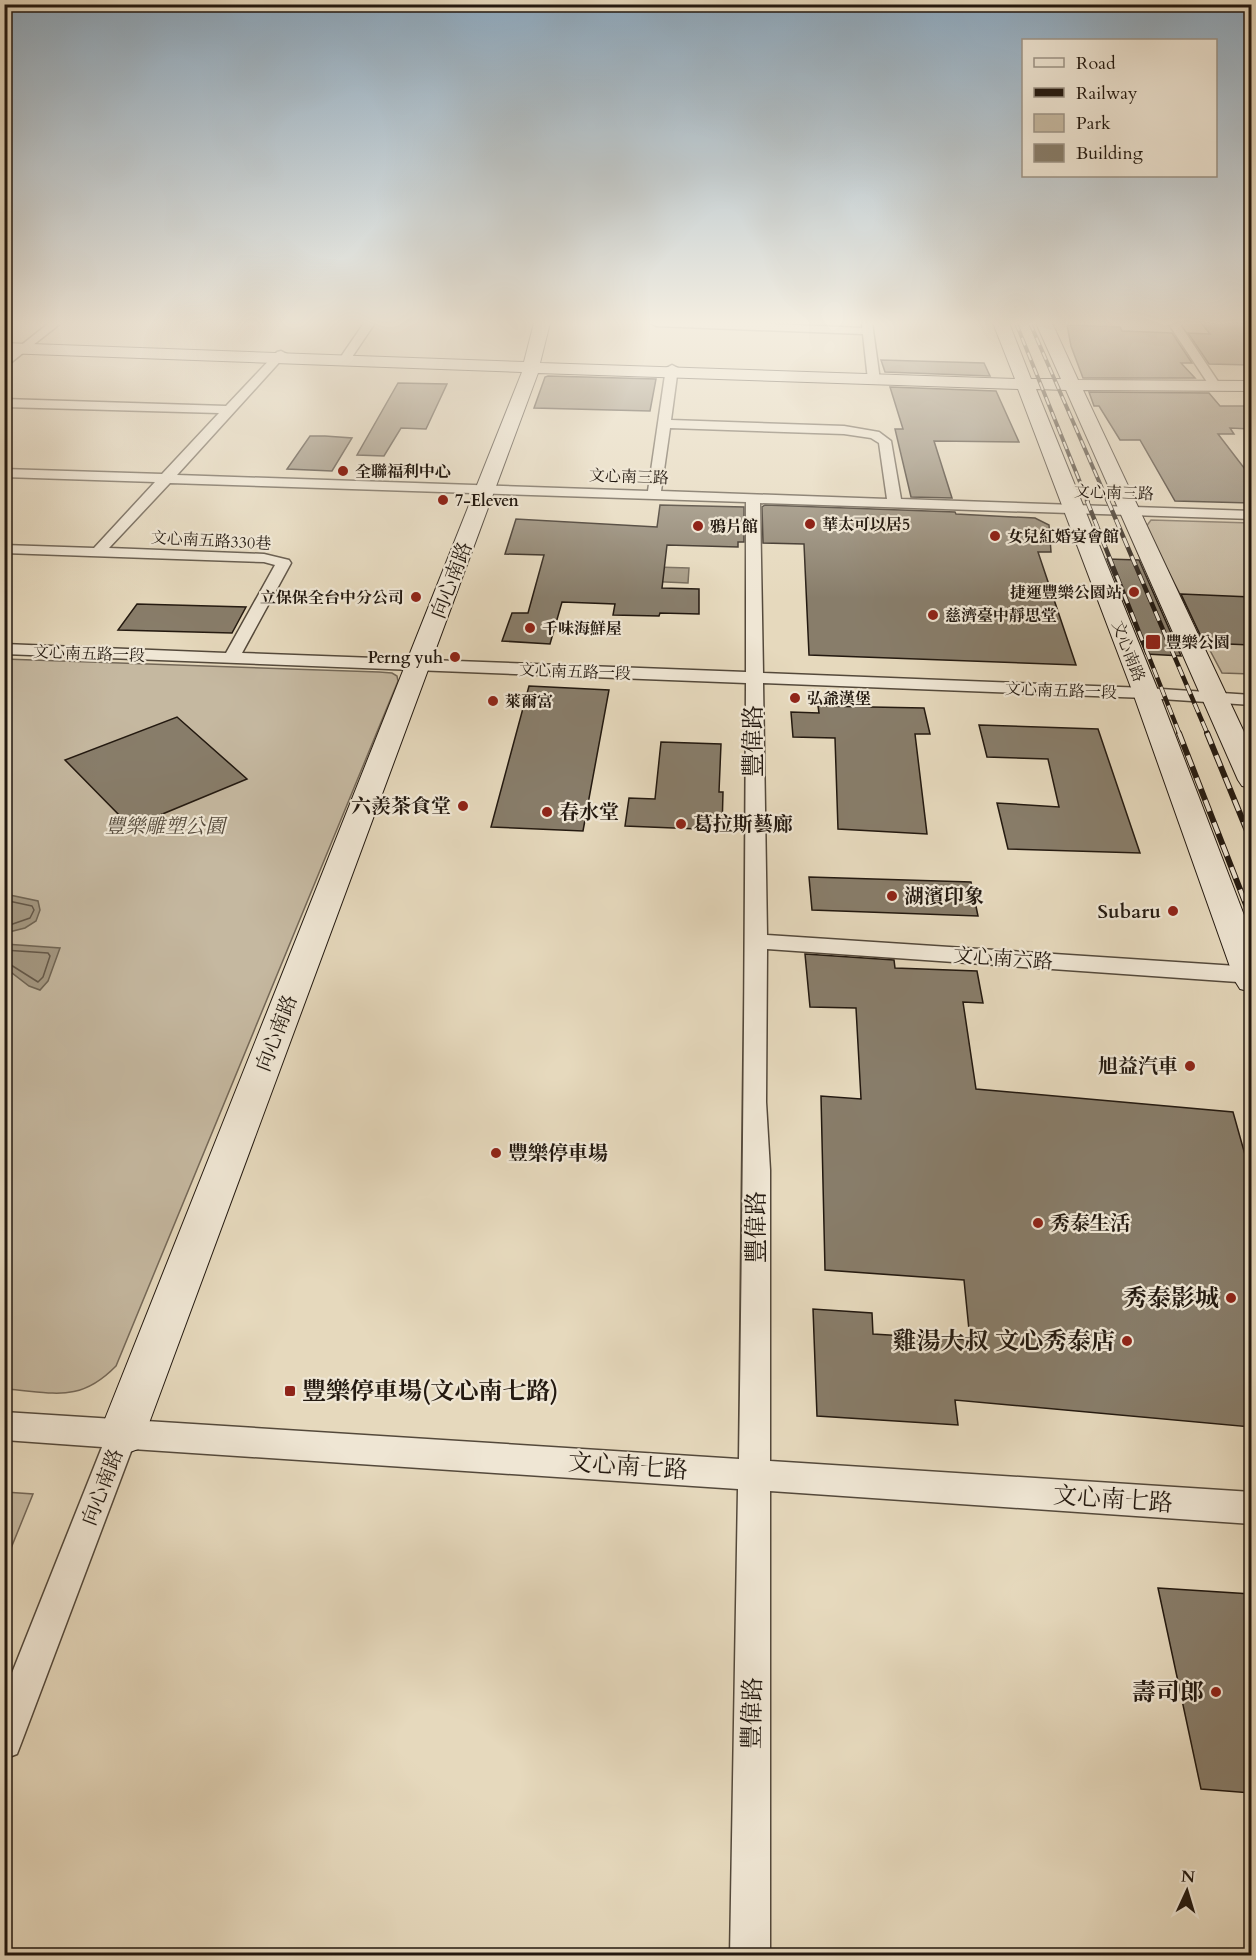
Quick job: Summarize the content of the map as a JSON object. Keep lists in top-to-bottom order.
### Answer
{
  "streets": {
    "street": [
      "文心南三路",
      "文心南五路330巷",
      "向心南路",
      "文心南路",
      "文心南五路一段",
      "豐偉路",
      "文心南六路",
      "文心南七路"
    ]
  },
  "crossings": [
    ["文心南三路", "向心南路"],
    ["文心南三路", "文心南路"],
    ["文心南三路", "豐偉路"],
    ["文心南五路330巷", "文心南五路一段"],
    ["向心南路", "文心南五路一段"],
    ["向心南路", "文心南七路"],
    ["文心南路", "文心南五路一段"],
    ["文心南路", "文心南六路"],
    ["文心南五路一段", "豐偉路"],
    ["豐偉路", "文心南六路"],
    ["豐偉路", "文心南七路"]
  ],
  "parks": ["豐樂雕塑公園"],
  "places": {
    "other": [
      "全聯福利中心",
      "7-Eleven",
      "華太可以居5",
      "鴉片館",
      "女兒紅婚宴會館",
      "捷運豐樂公園站",
      "立保保全台中分公司",
      "慈濟臺中靜思堂",
      "千味海鮮屋",
      "Perng yuh",
      "弘爺漢堡",
      "萊爾富",
      "六羨茶食堂",
      "春水堂",
      "葛拉斯藝廊",
      "湖濱印象",
      "Subaru",
      "旭益汽車",
      "豐樂停車場",
      "秀泰生活",
      "秀泰影城",
      "雞湯大叔 文心秀泰店",
      "壽司郎"
    ],
    "transit": ["豐樂公園", "豐樂停車場(文心南七路)"]
  },
  "legend": [
    "Road",
    "Railway",
    "Park",
    "Building"
  ],
  "north": "top"
}
